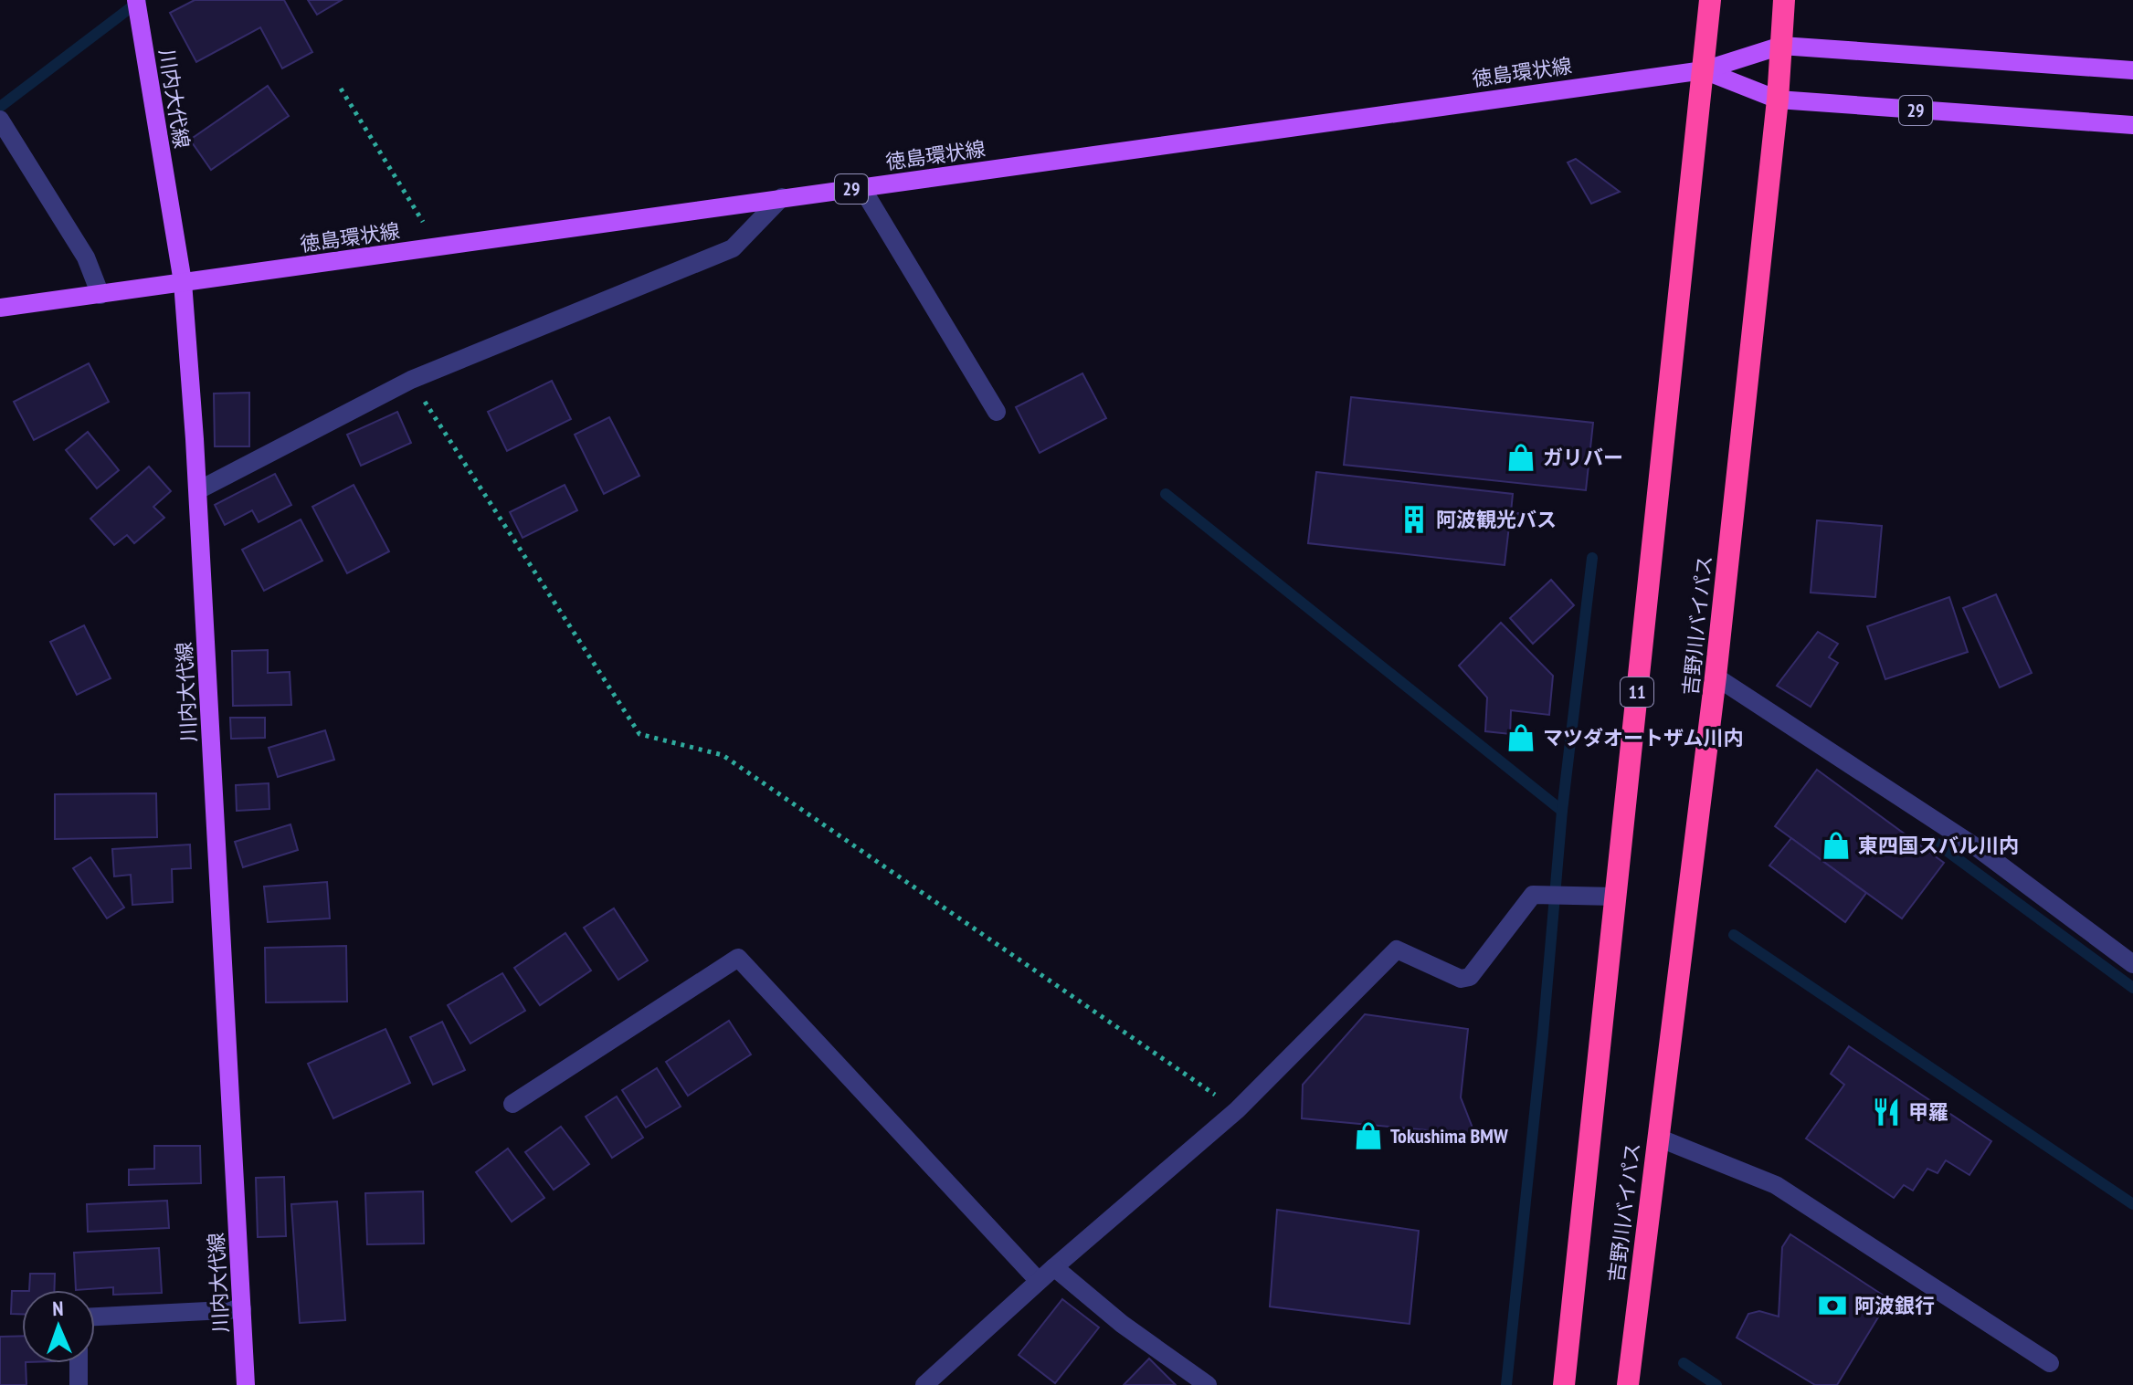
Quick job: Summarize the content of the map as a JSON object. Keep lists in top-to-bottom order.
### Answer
{
  "streets": {
    "highway": ["吉野川バイパス", "11"],
    "main road": ["徳島環状線", "川内大代線", "29"]
  },
  "crossings": [
    ["徳島環状線", "川内大代線"],
    ["徳島環状線", "吉野川バイパス"]
  ],
  "places": {
    "shop": [
      "ガリバー",
      "マツダオートザム川内",
      "東四国スバル川内",
      "Tokushima BMW"
    ],
    "building": ["阿波観光バス"],
    "restaurant": ["甲羅"],
    "bank": ["阿波銀行"]
  },
  "north": "top"
}
